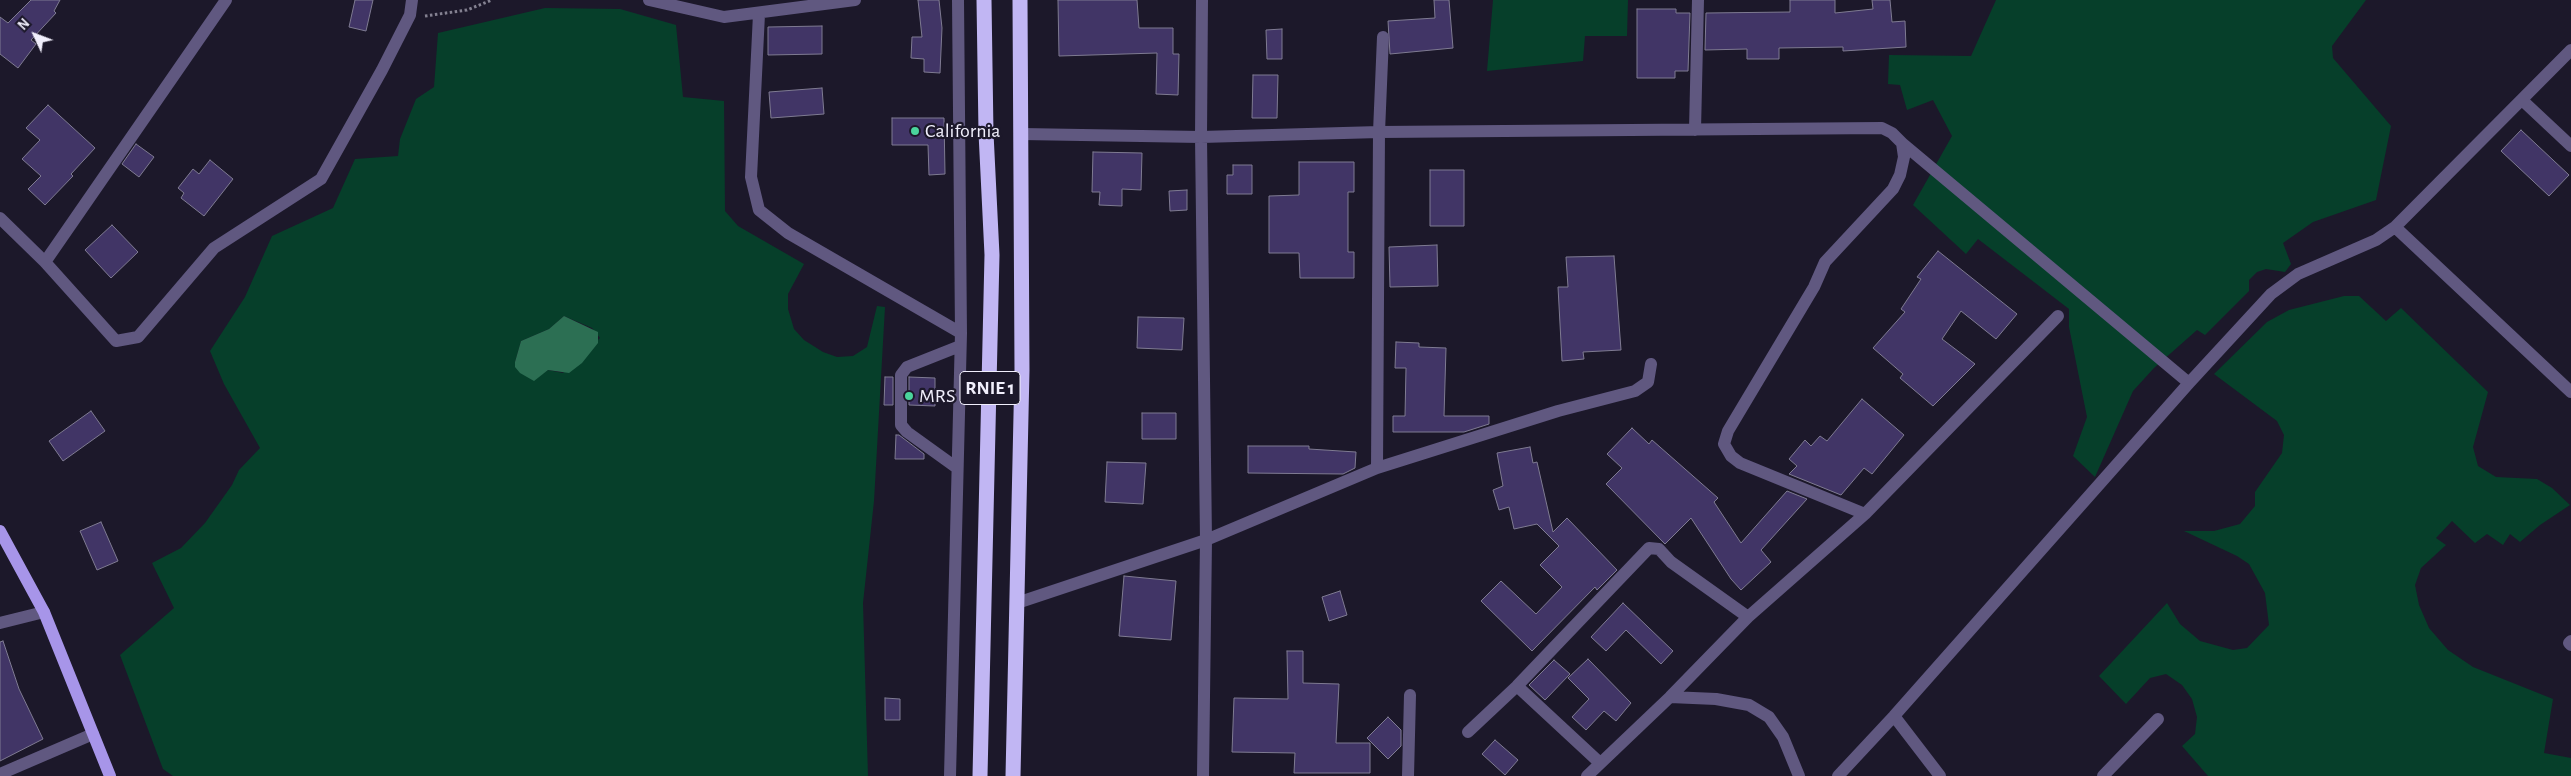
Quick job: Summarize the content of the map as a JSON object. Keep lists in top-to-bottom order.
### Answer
{
  "streets": {
    "highway": ["RNIE 1"]
  },
  "places": ["California", "MRS"],
  "north": "top left"
}
